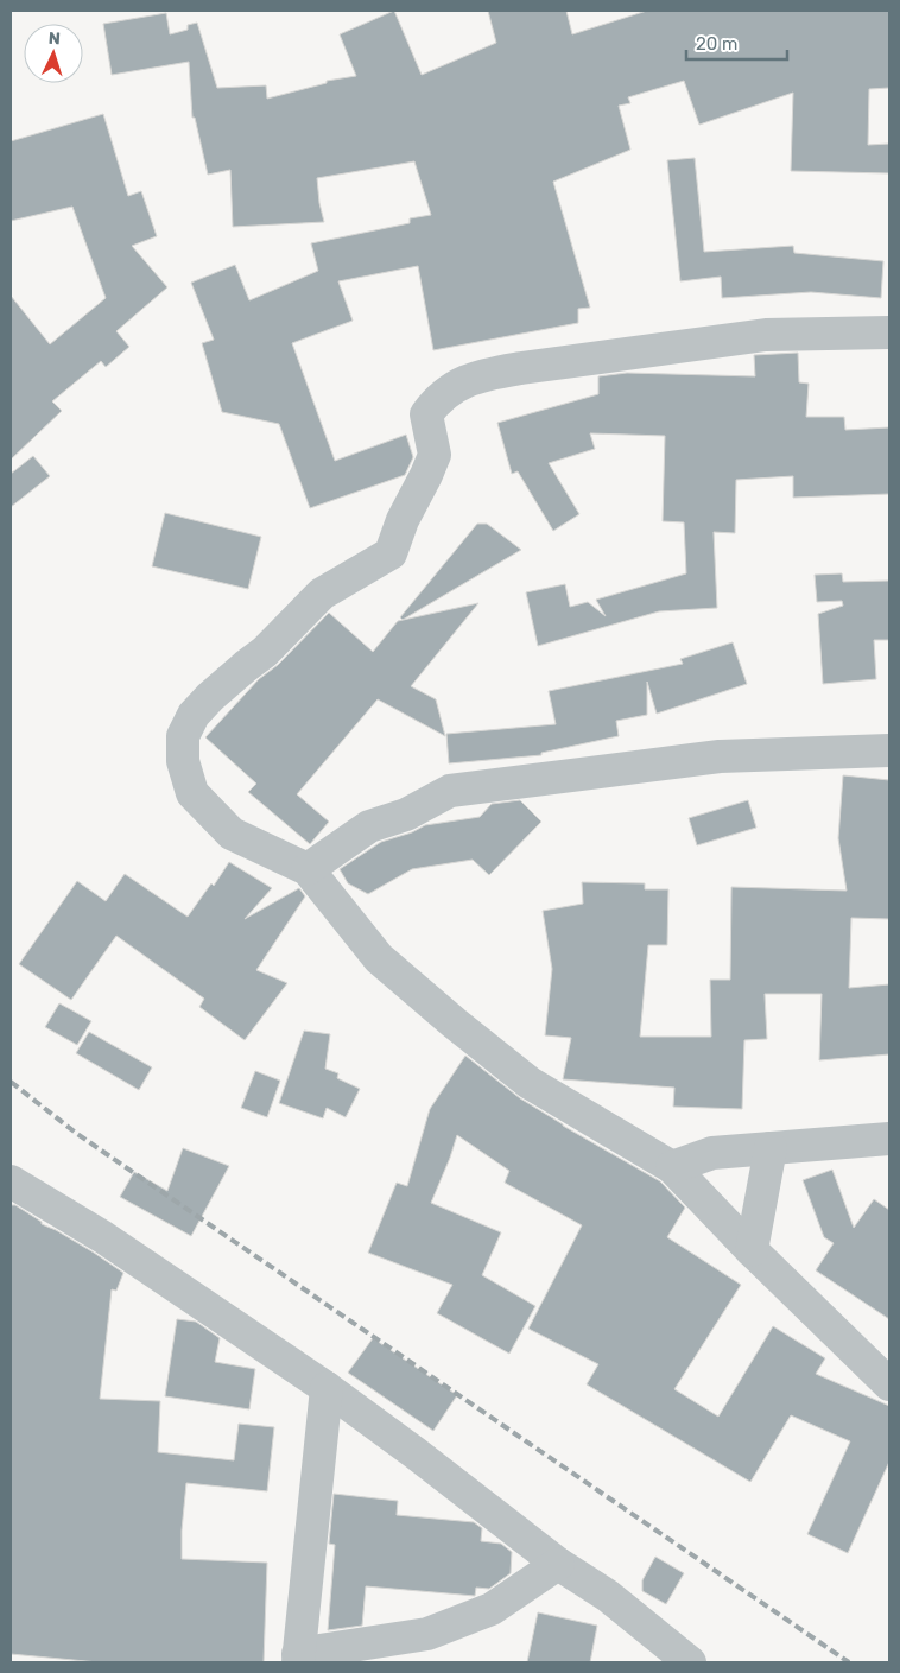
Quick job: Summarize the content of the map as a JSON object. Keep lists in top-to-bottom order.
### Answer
{
  "scale_bar": "20 m",
  "north": "top"
}
